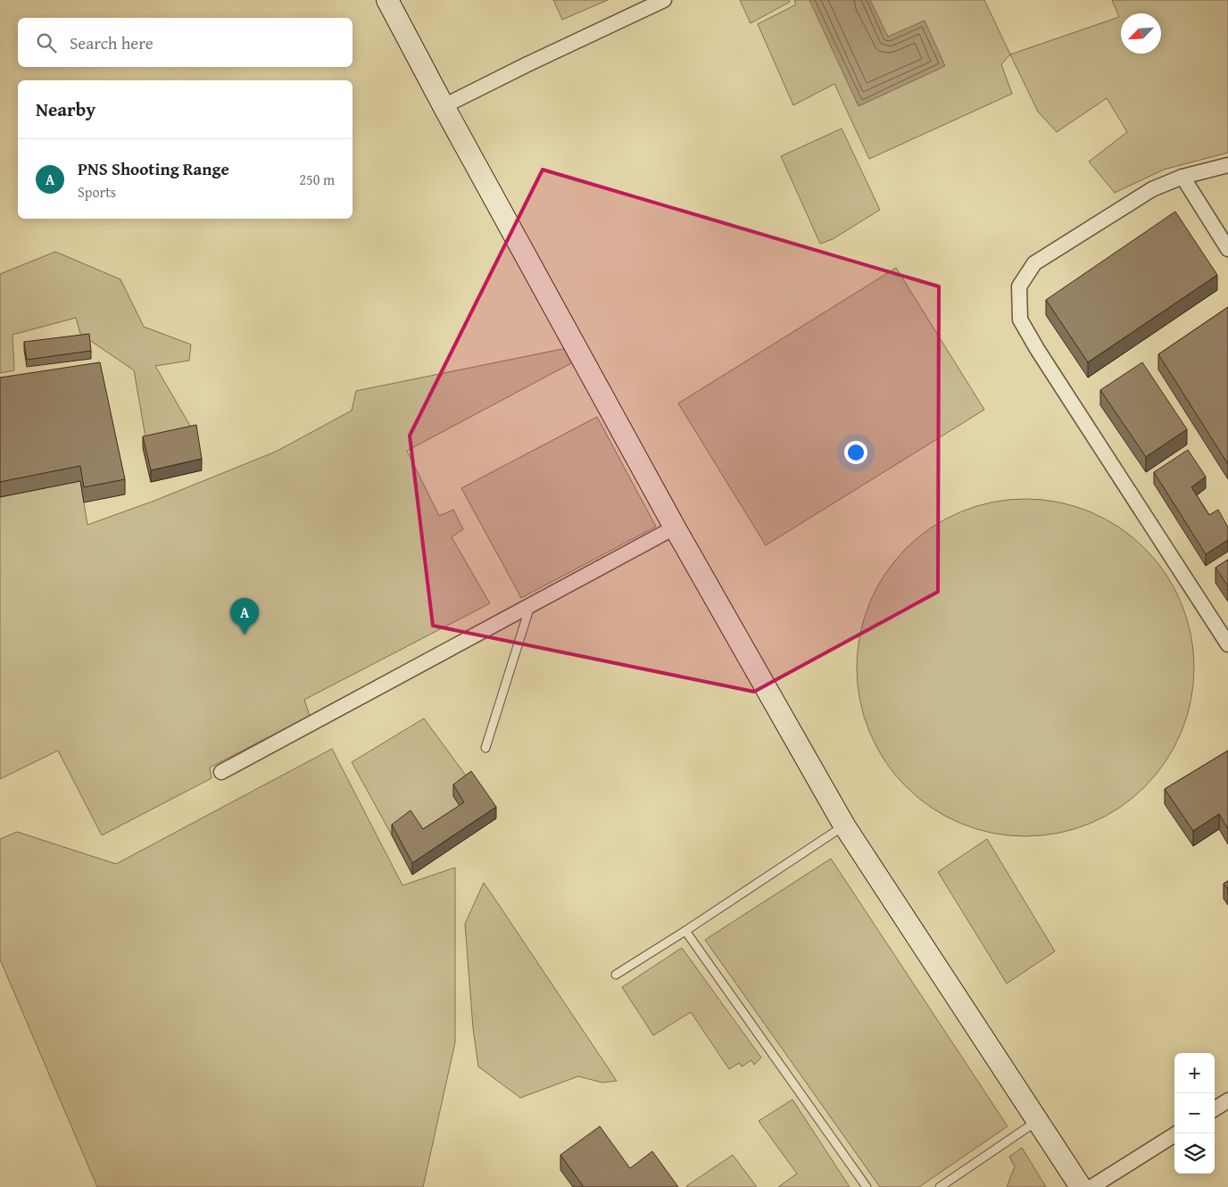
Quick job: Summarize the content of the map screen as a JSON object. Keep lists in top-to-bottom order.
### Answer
{
  "north": "bottom left",
  "page": {
    "search": "Search here",
    "heading": "Nearby",
    "list": [
      {
        "mark": "A",
        "name": "PNS Shooting Range",
        "note": "Sports",
        "value": "250 m"
      }
    ],
    "pins": "A",
    "map_buttons": ["+", "−"]
  }
}
